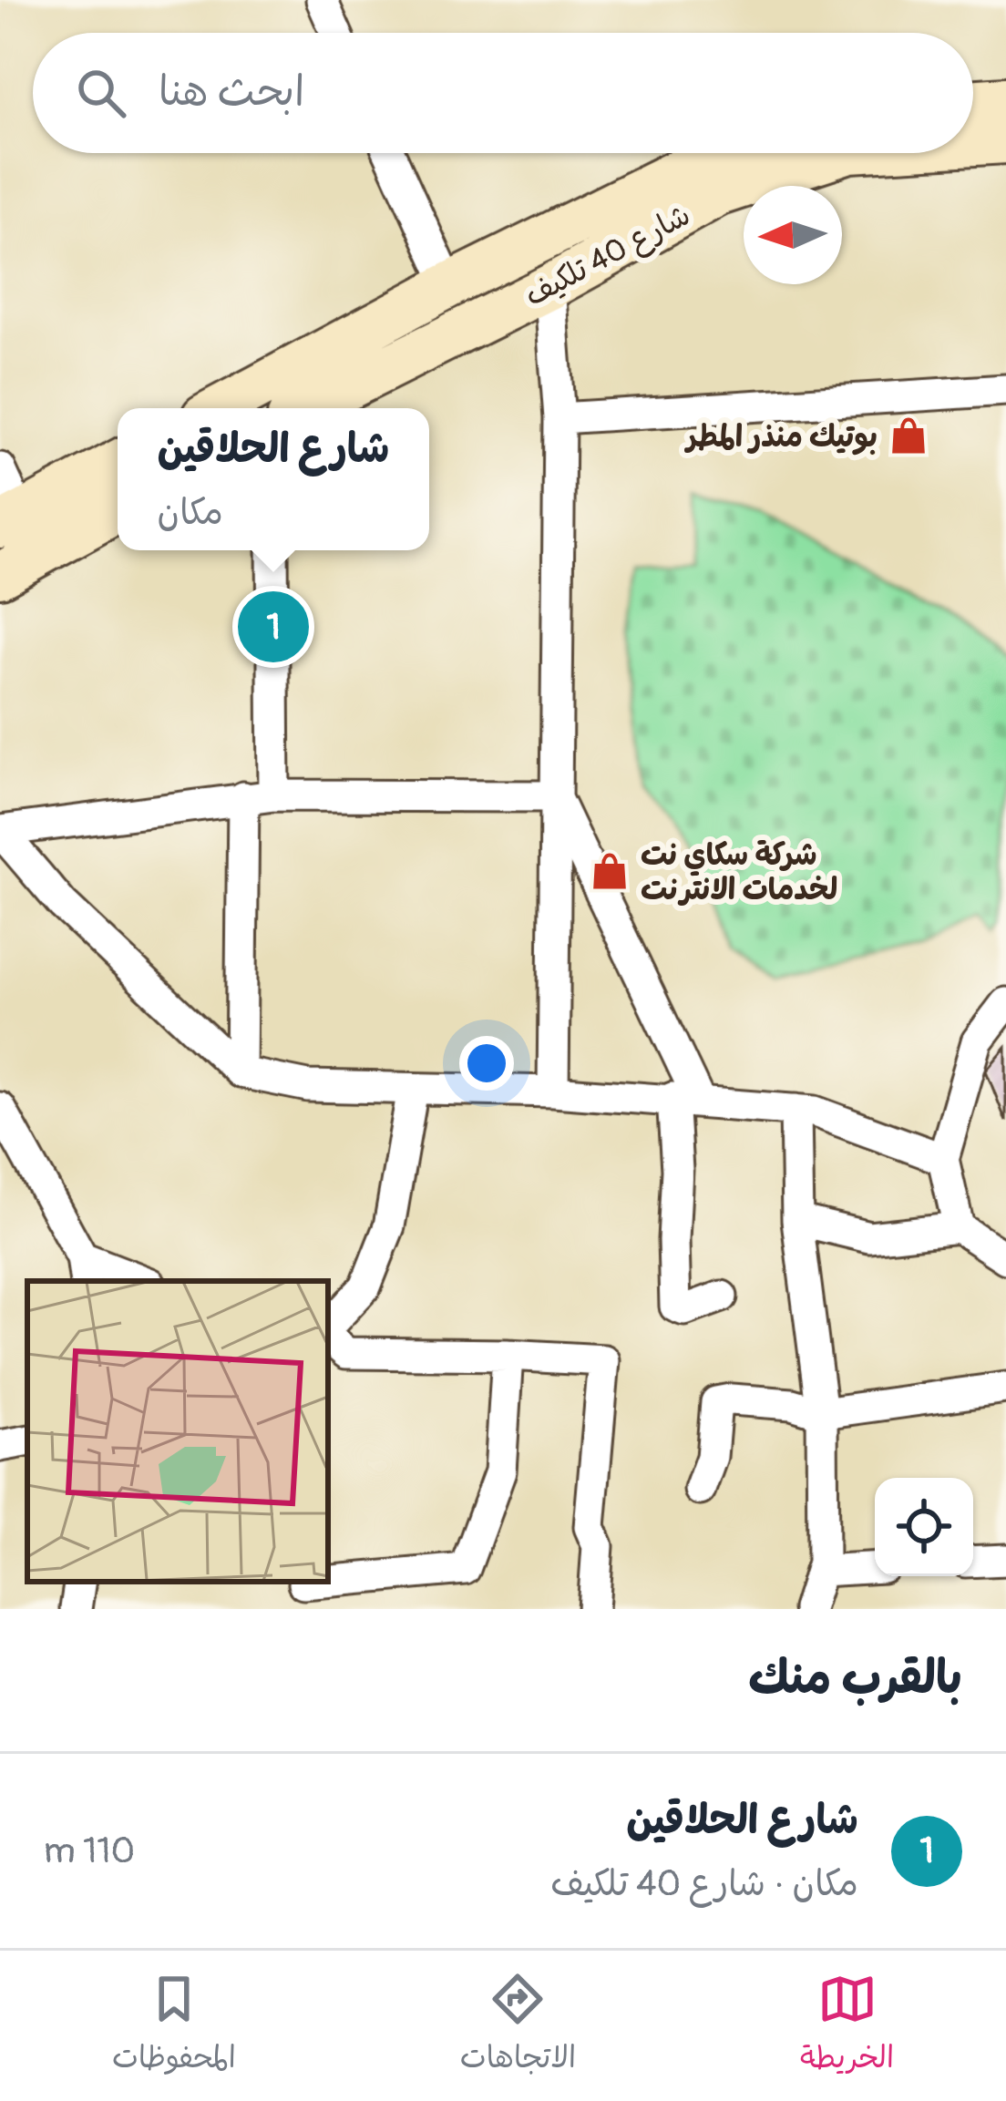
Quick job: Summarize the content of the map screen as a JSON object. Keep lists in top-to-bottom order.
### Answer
{
  "streets": {
    "main road": ["شارع 40 تلكيف"]
  },
  "places": {
    "shop": ["بوتيك منذر المطر", "شركة سكاي نت لخدمات الانترنت"]
  },
  "north": "left",
  "page": {
    "search": "ابحث هنا",
    "popup": ["شارع الحلاقين", "مكان"],
    "pins": "1",
    "heading": "بالقرب منك",
    "list": [
      {
        "mark": "1",
        "name": "شارع الحلاقين",
        "note": "مكان · شارع 40 تلكيف",
        "value": "110 m"
      }
    ],
    "nav": ["الخريطة", "الاتجاهات", "المحفوظات"]
  }
}
